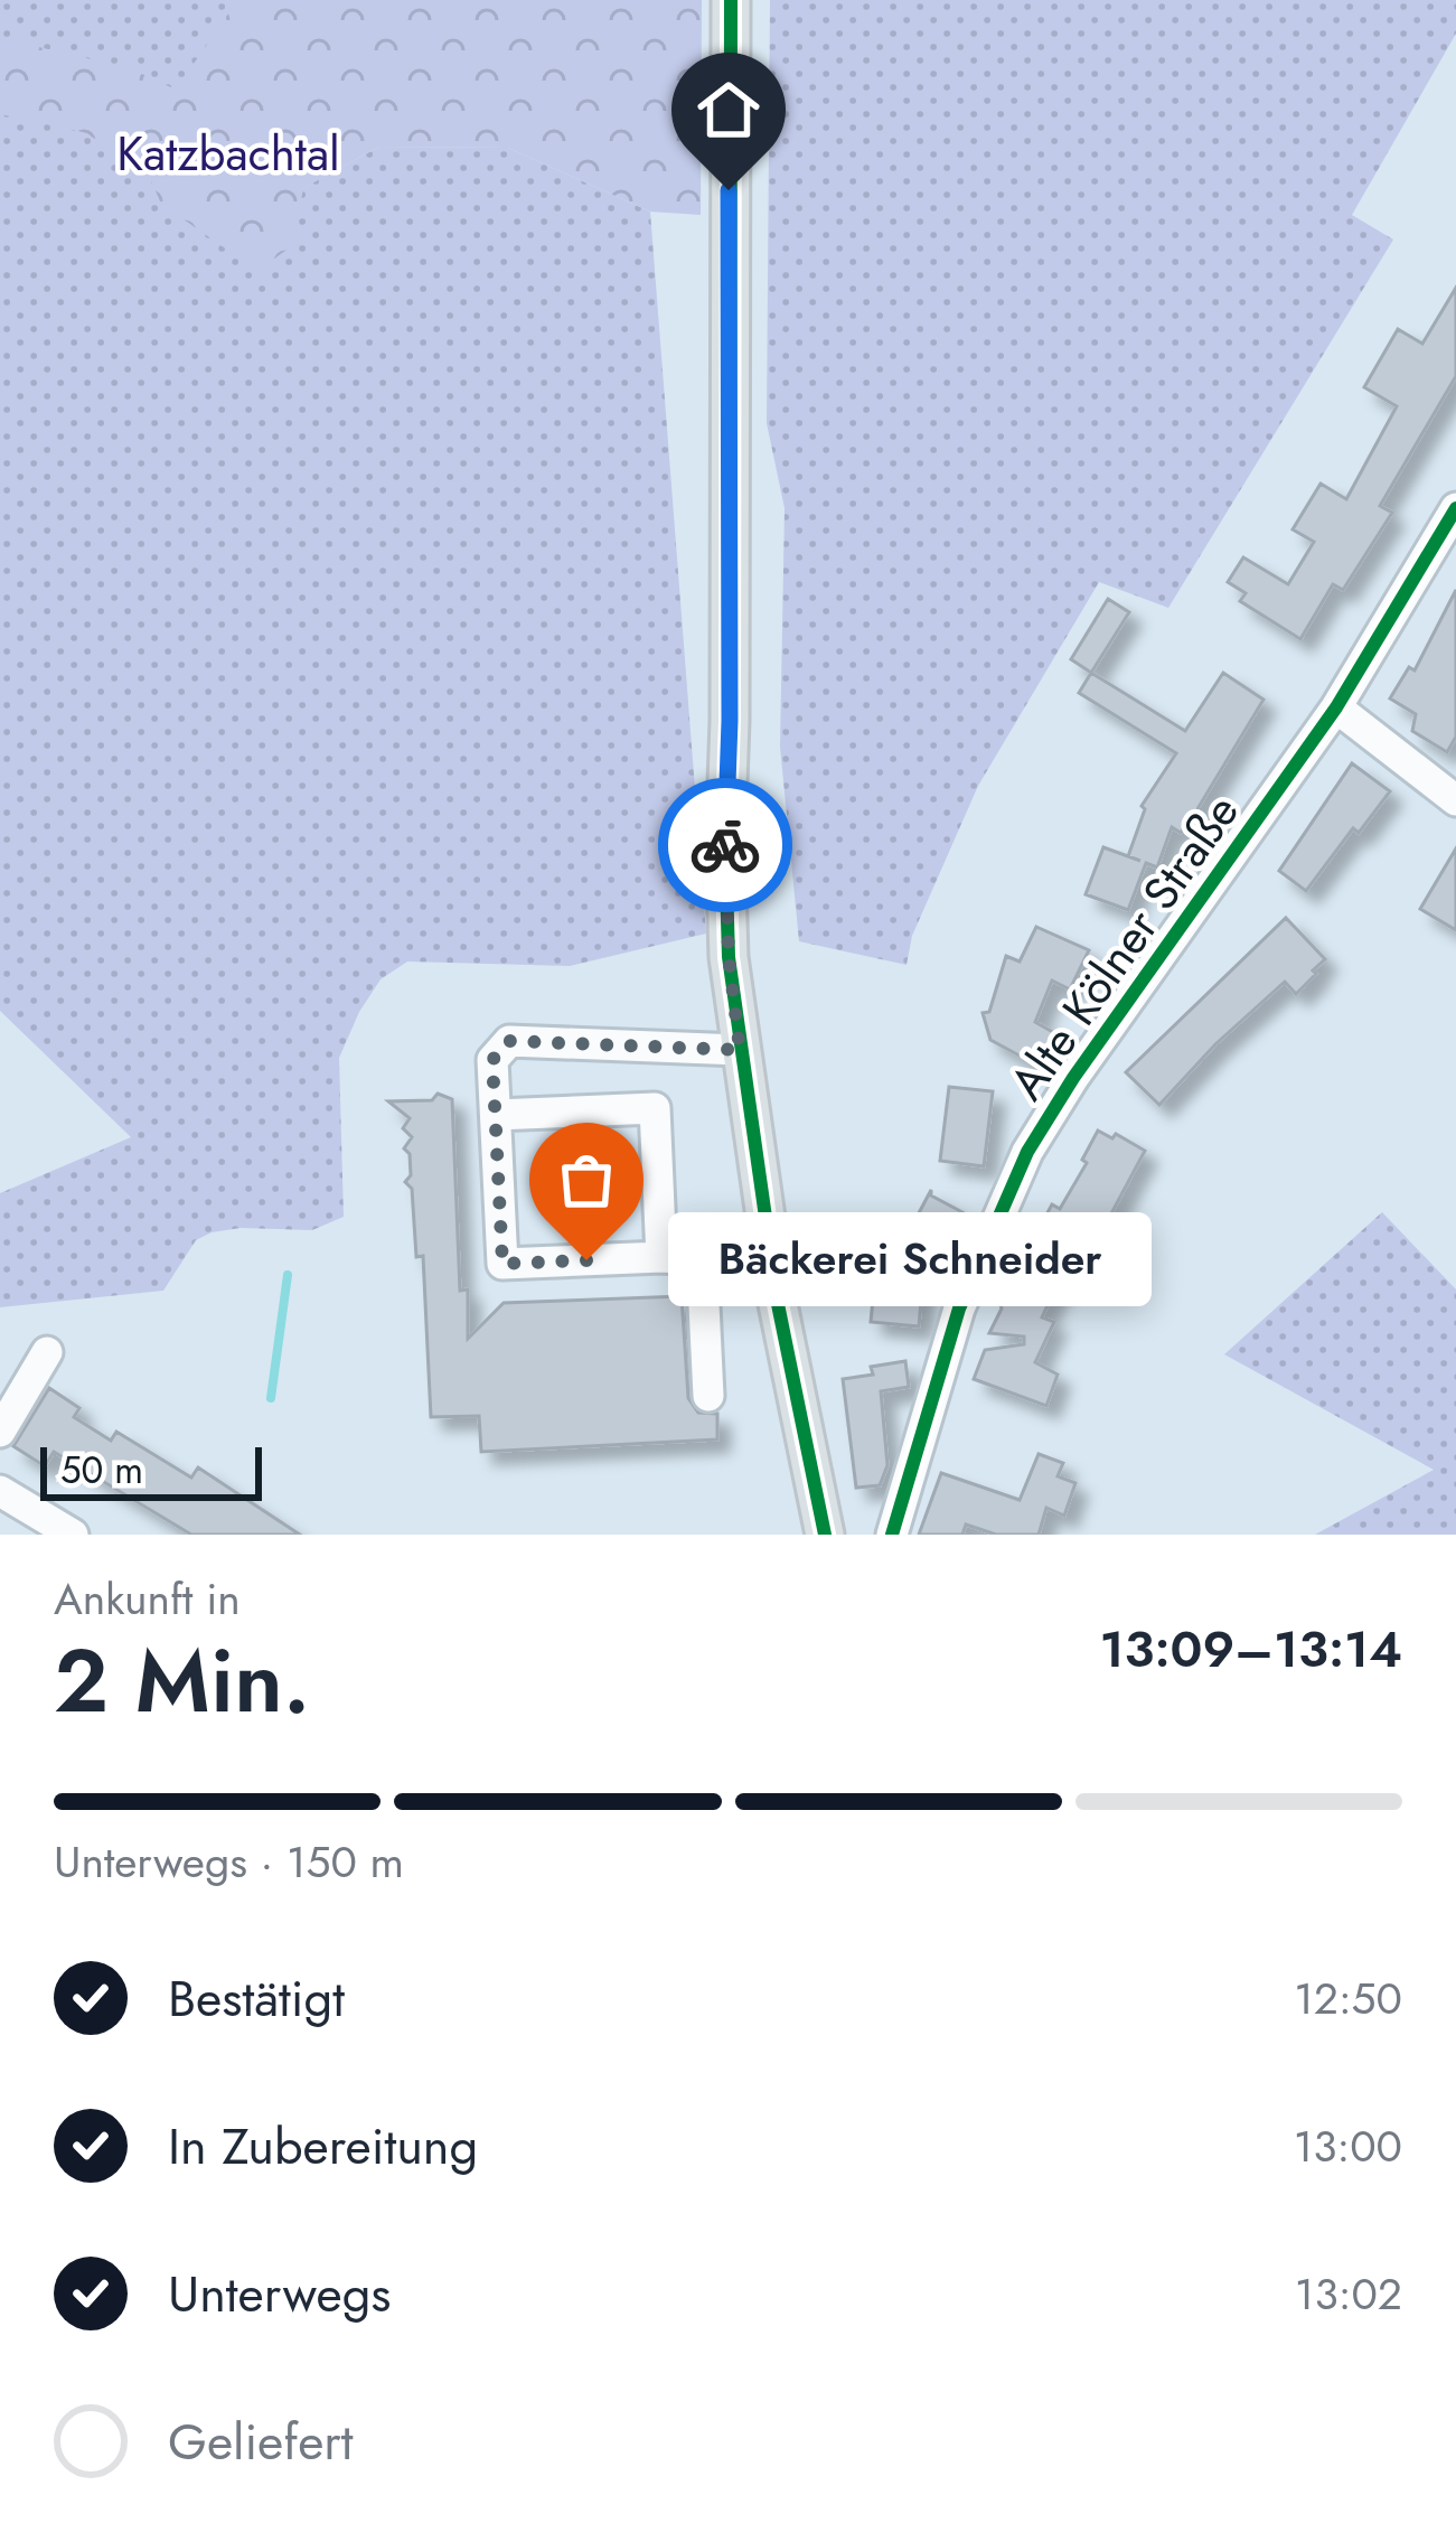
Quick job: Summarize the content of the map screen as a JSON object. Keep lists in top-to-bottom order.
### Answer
{
  "streets": {
    "street": ["Alte Kölner Straße"]
  },
  "parks": ["Katzbachtal"],
  "places": ["Bäckerei Schneider"],
  "scale_bar": "50 m",
  "page": {
    "bubble": "Bäckerei Schneider",
    "scale": "50 m",
    "heading": ["2 Min.", "Ankunft in", "13:09–13:14"],
    "bar": "Unterwegs · 150 m",
    "list": [
      ["Bestätigt", "12:50"],
      ["In Zubereitung", "13:00"],
      ["Unterwegs", "13:02"],
      "Geliefert"
    ]
  }
}
